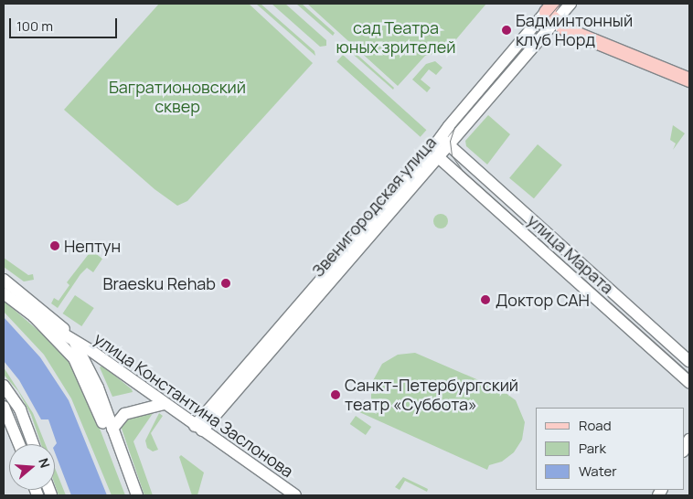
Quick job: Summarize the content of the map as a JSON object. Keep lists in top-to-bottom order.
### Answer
{
  "streets": {
    "street": ["Звенигородская улица", "улица Марата", "улица Константина Заслонова"]
  },
  "crossings": [
    ["Звенигородская улица", "улица Марата"],
    ["Звенигородская улица", "улица Константина Заслонова"]
  ],
  "parks": ["сад Театра юных зрителей", "Багратионовский сквер"],
  "places": [
    "Бадминтонный клуб Норд",
    "Нептун",
    "Braesku Rehab",
    "Доктор САН",
    "Санкт-Петербургский театр «Суббота»"
  ],
  "legend": ["Road", "Park", "Water"],
  "scale_bar": "100 m",
  "north": "right"
}
